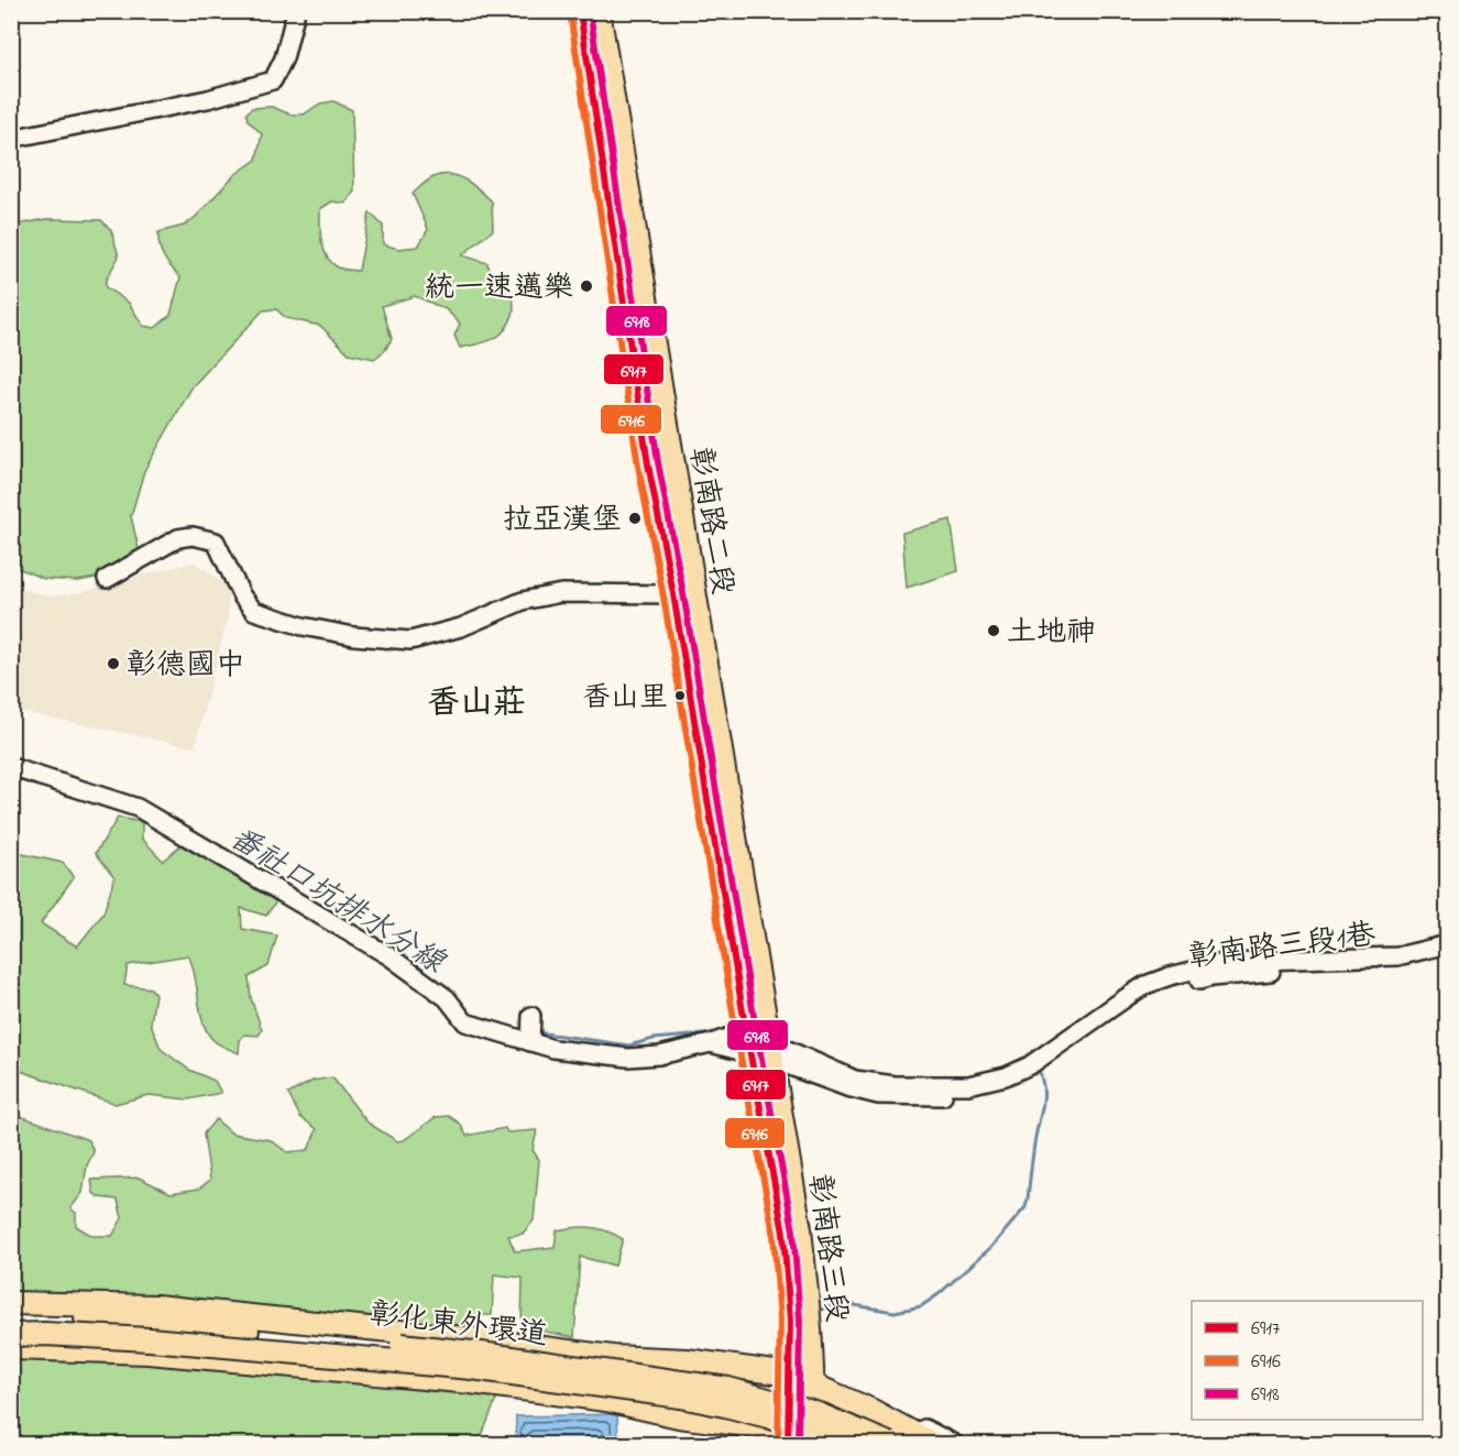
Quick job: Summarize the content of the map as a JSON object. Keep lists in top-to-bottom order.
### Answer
{
  "streets": {
    "main road": ["彰南路二段", "彰南路三段", "彰化東外環道"],
    "street": ["彰南路三段1巷"]
  },
  "crossings": [
    ["彰南路二段", "彰南路三段1巷"],
    ["彰南路二段", "彰南路三段"],
    ["彰南路三段1巷", "彰南路三段"]
  ],
  "districts": ["香山莊"],
  "water": ["番社口坑排水分線"],
  "places": [
    "統一速邁樂",
    "拉亞漢堡",
    "土地神",
    "彰德國中",
    "香山里"
  ],
  "lines": ["transit line 6917", "transit line 6918", "transit line 6916"],
  "legend": ["6917", "6916", "6918"]
}
